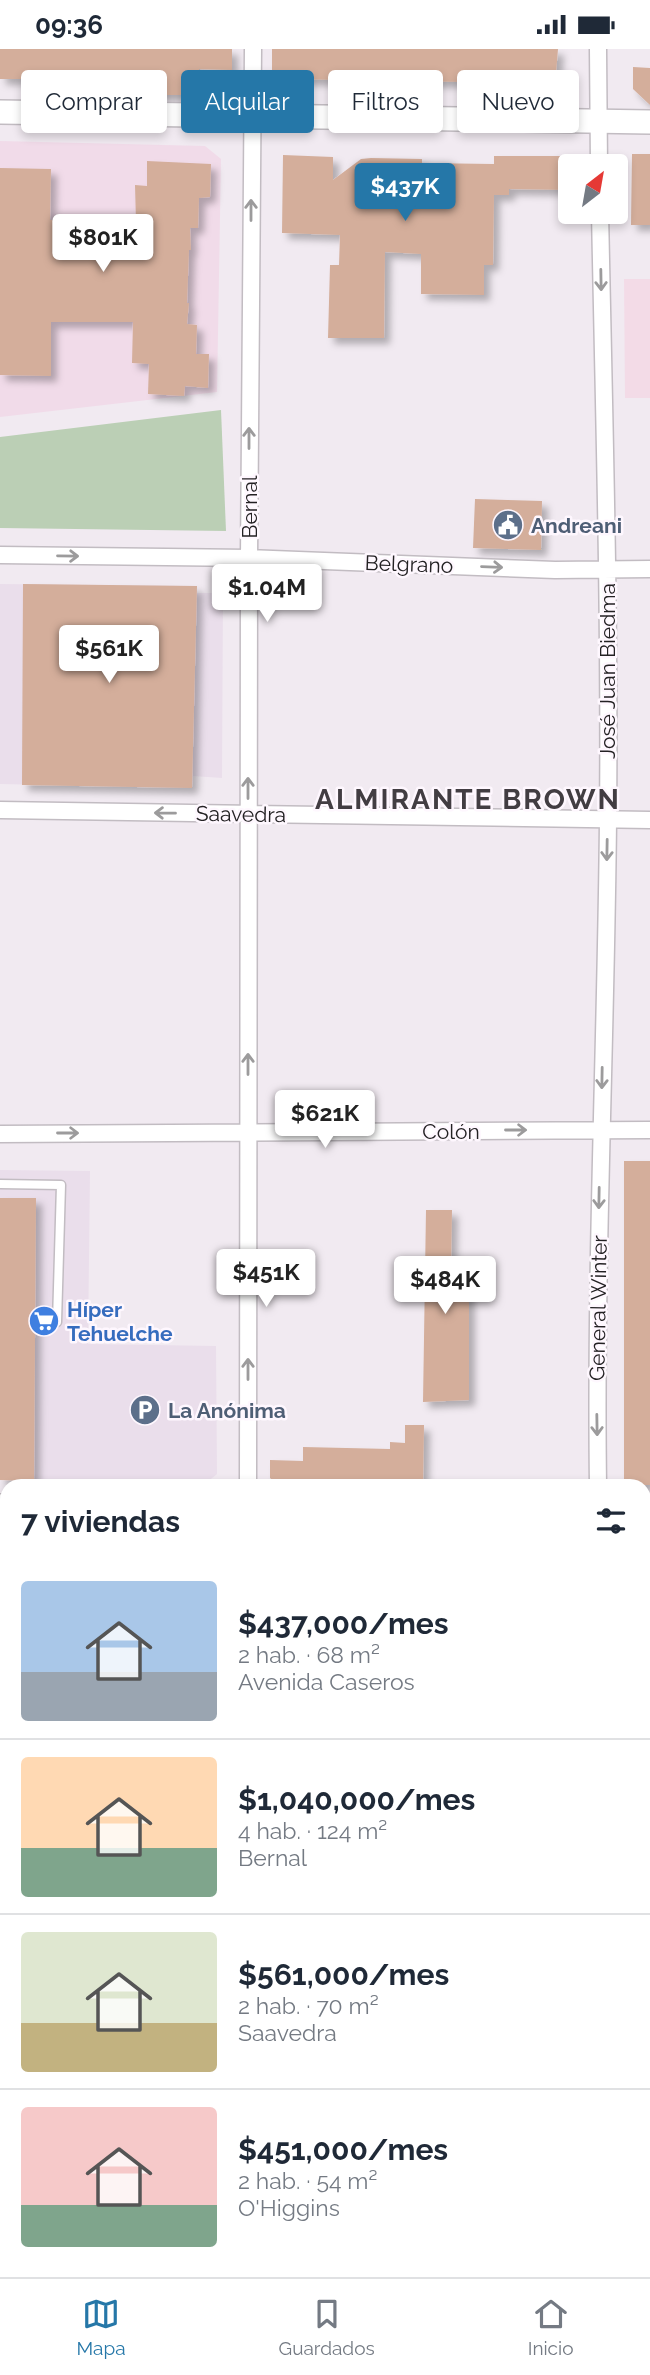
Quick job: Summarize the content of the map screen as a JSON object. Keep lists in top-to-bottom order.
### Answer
{
  "streets": {
    "street": [
      "Bernal",
      "Belgrano",
      "José Juan Biedma",
      "Saavedra",
      "Colón",
      "General Winter"
    ]
  },
  "crossings": [
    ["Bernal", "Belgrano"],
    ["Bernal", "Saavedra"],
    ["Bernal", "Colón"],
    ["Belgrano", "José Juan Biedma"],
    ["José Juan Biedma", "Saavedra"],
    ["José Juan Biedma", "Colón"],
    ["José Juan Biedma", "General Winter"],
    ["Colón", "General Winter"]
  ],
  "one_way": [
    "Bernal",
    "Belgrano",
    "José Juan Biedma",
    "Saavedra",
    "Colón",
    "General Winter"
  ],
  "districts": ["ALMIRANTE BROWN"],
  "places": {
    "public building": ["Andreani"],
    "supermarket": ["Híper Tehuelche"],
    "parking": ["La Anónima"]
  },
  "north": "top right",
  "page": {
    "status": "09:36",
    "chip": [
      "Comprar",
      "Alquilar",
      "Filtros",
      "Nuevo"
    ],
    "price": [
      "$437K",
      "$801K",
      "$1.04M",
      "$561K",
      "$621K",
      "$451K",
      "$484K"
    ],
    "heading": "7 viviendas",
    "list": [
      {
        "name": "$437,000/mes",
        "note": "2 hab. · 68 m² · Avenida Caseros"
      },
      {
        "name": "$1,040,000/mes",
        "note": "4 hab. · 124 m² · Bernal"
      },
      {
        "name": "$561,000/mes",
        "note": "2 hab. · 70 m² · Saavedra"
      },
      {
        "name": "$451,000/mes",
        "note": "2 hab. · 54 m² · O'Higgins"
      }
    ],
    "tabs": ["Mapa", "Guardados", "Inicio"]
  }
}
